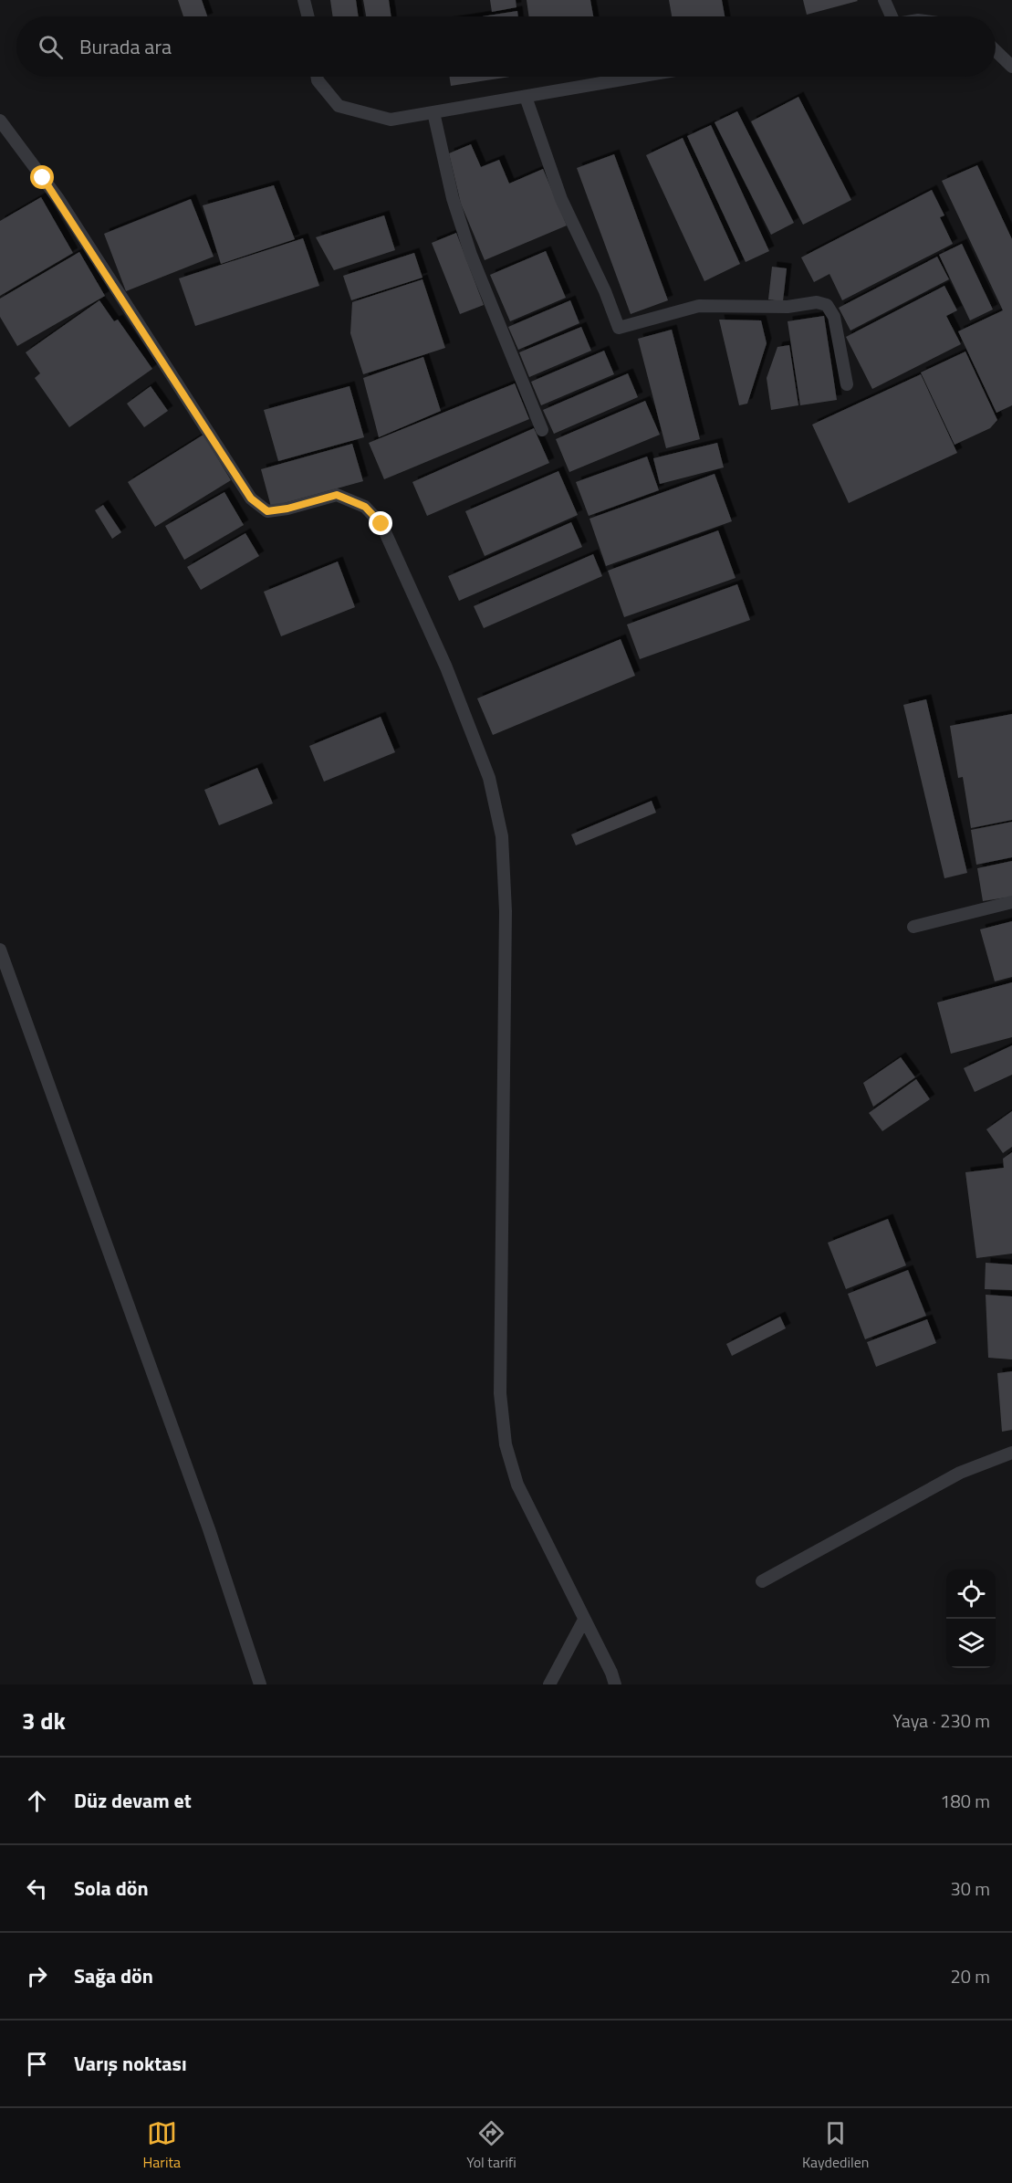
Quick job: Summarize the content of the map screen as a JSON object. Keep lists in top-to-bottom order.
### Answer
{
  "page": {
    "search": "Burada ara",
    "heading": ["3 dk", "Yaya · 230 m"],
    "list": [
      ["Düz devam et", "180 m"],
      ["Sola dön", "30 m"],
      ["Sağa dön", "20 m"],
      "Varış noktası"
    ],
    "nav": ["Harita", "Yol tarifi", "Kaydedilen"]
  }
}
